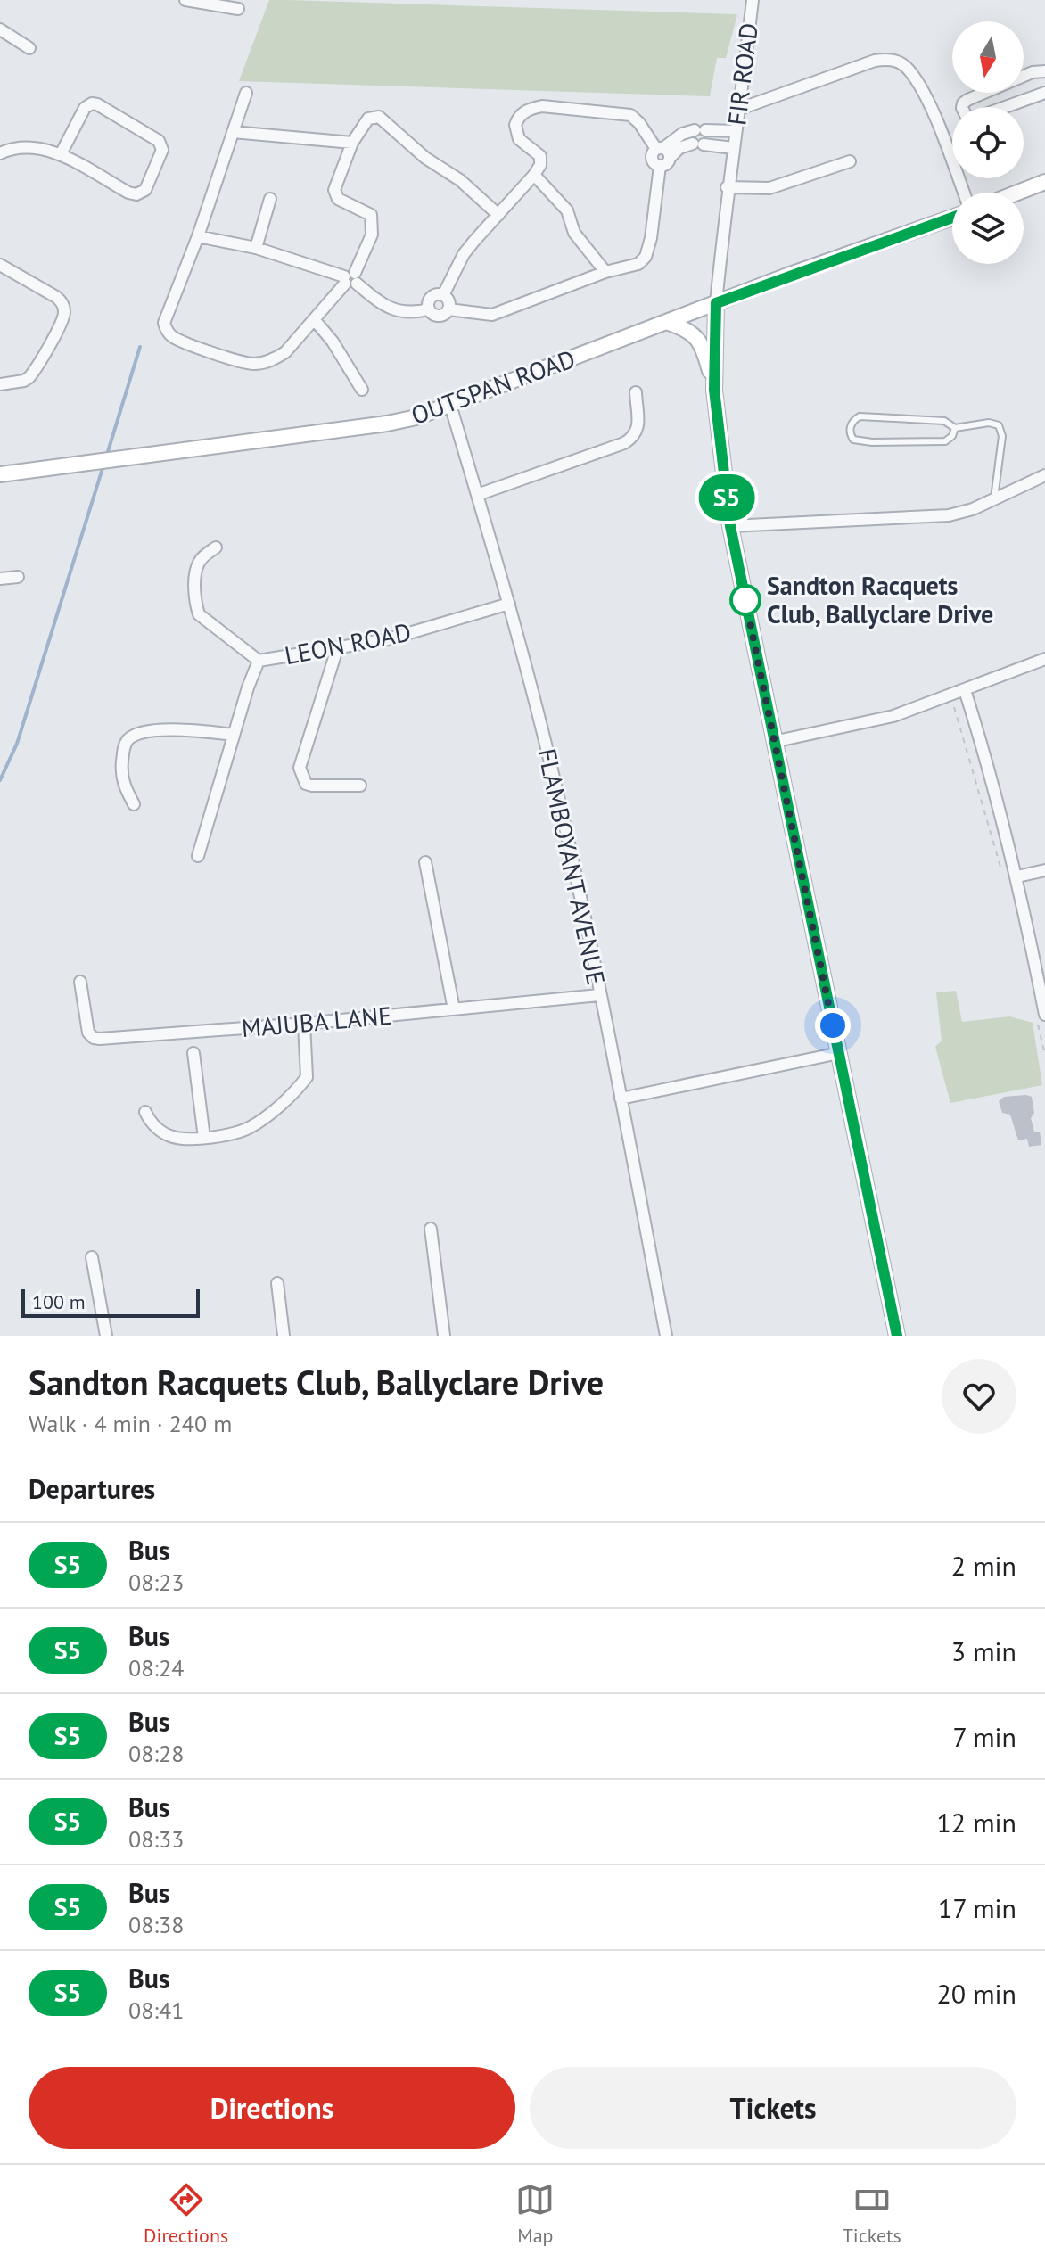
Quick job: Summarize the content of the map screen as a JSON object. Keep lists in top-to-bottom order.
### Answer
{
  "streets": {
    "street": [
      "FIR ROAD",
      "OUTSPAN ROAD",
      "LEON ROAD",
      "FLAMBOYANT AVENUE",
      "MAJUBA LANE"
    ]
  },
  "crossings": [
    ["FIR ROAD", "OUTSPAN ROAD"],
    ["OUTSPAN ROAD", "FLAMBOYANT AVENUE"],
    ["LEON ROAD", "FLAMBOYANT AVENUE"],
    ["FLAMBOYANT AVENUE", "MAJUBA LANE"]
  ],
  "places": ["Sandton Racquets Club, Ballyclare Drive"],
  "lines": ["bus line S5"],
  "scale_bar": "100 m",
  "north": "bottom",
  "page": {
    "on_map": "S5",
    "scale": "100 m",
    "heading": [
      ["Sandton Racquets Club, Ballyclare Drive", "Walk · 4 min · 240 m"],
      "Departures"
    ],
    "list": [
      {
        "mark": "S5",
        "name": "Bus",
        "note": "08:23",
        "value": "2 min"
      },
      {
        "mark": "S5",
        "name": "Bus",
        "note": "08:24",
        "value": "3 min"
      },
      {
        "mark": "S5",
        "name": "Bus",
        "note": "08:28",
        "value": "7 min"
      },
      {
        "mark": "S5",
        "name": "Bus",
        "note": "08:33",
        "value": "12 min"
      },
      {
        "mark": "S5",
        "name": "Bus",
        "note": "08:38",
        "value": "17 min"
      },
      {
        "mark": "S5",
        "name": "Bus",
        "note": "08:41",
        "value": "20 min"
      }
    ],
    "buttons": ["Directions", "Tickets"],
    "tabs": ["Directions", "Map", "Tickets"]
  }
}
